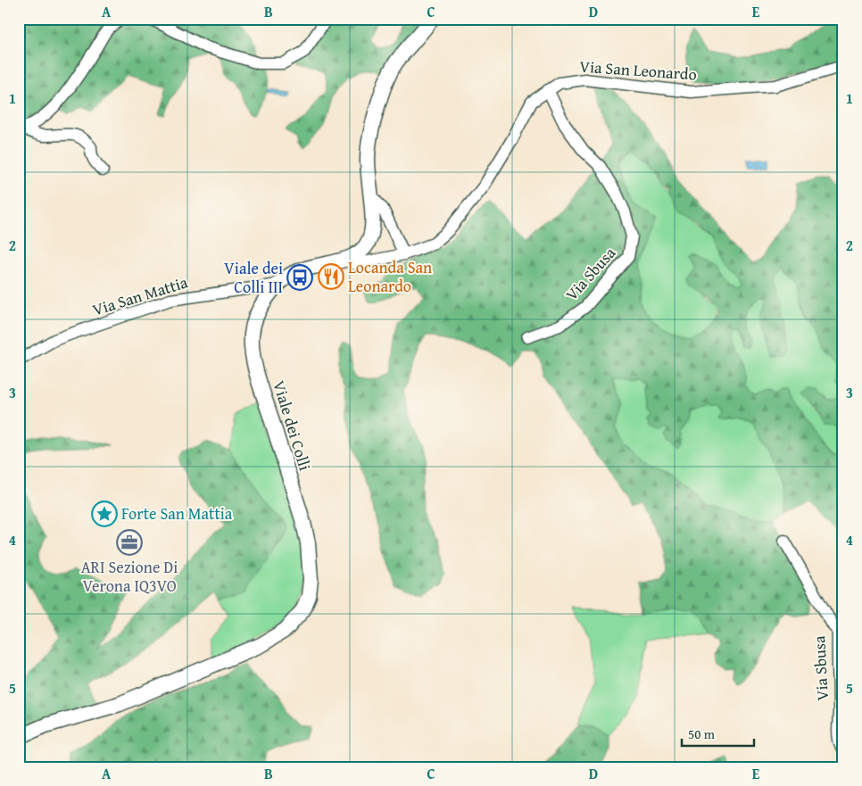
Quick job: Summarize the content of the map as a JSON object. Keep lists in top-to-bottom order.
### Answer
{
  "streets": {
    "street": [
      "Via San Leonardo",
      "Via Sbusa",
      "Via San Mattia",
      "Viale dei Colli"
    ]
  },
  "crossings": [
    ["Via San Leonardo", "Via Sbusa"],
    ["Via San Leonardo", "Viale dei Colli"],
    ["Via San Mattia", "Viale dei Colli"]
  ],
  "places": {
    "restaurant": ["Locanda San Leonardo"],
    "bus stop": ["Viale dei Colli III"],
    "place": ["Forte San Mattia"],
    "office": ["ARI Sezione Di Verona IQ3VO"]
  },
  "scale_bar": "50 m",
  "grid": {
    "columns": [
      "A",
      "B",
      "C",
      "D",
      "E"
    ],
    "rows": [
      "1",
      "2",
      "3",
      "4",
      "5"
    ]
  }
}
